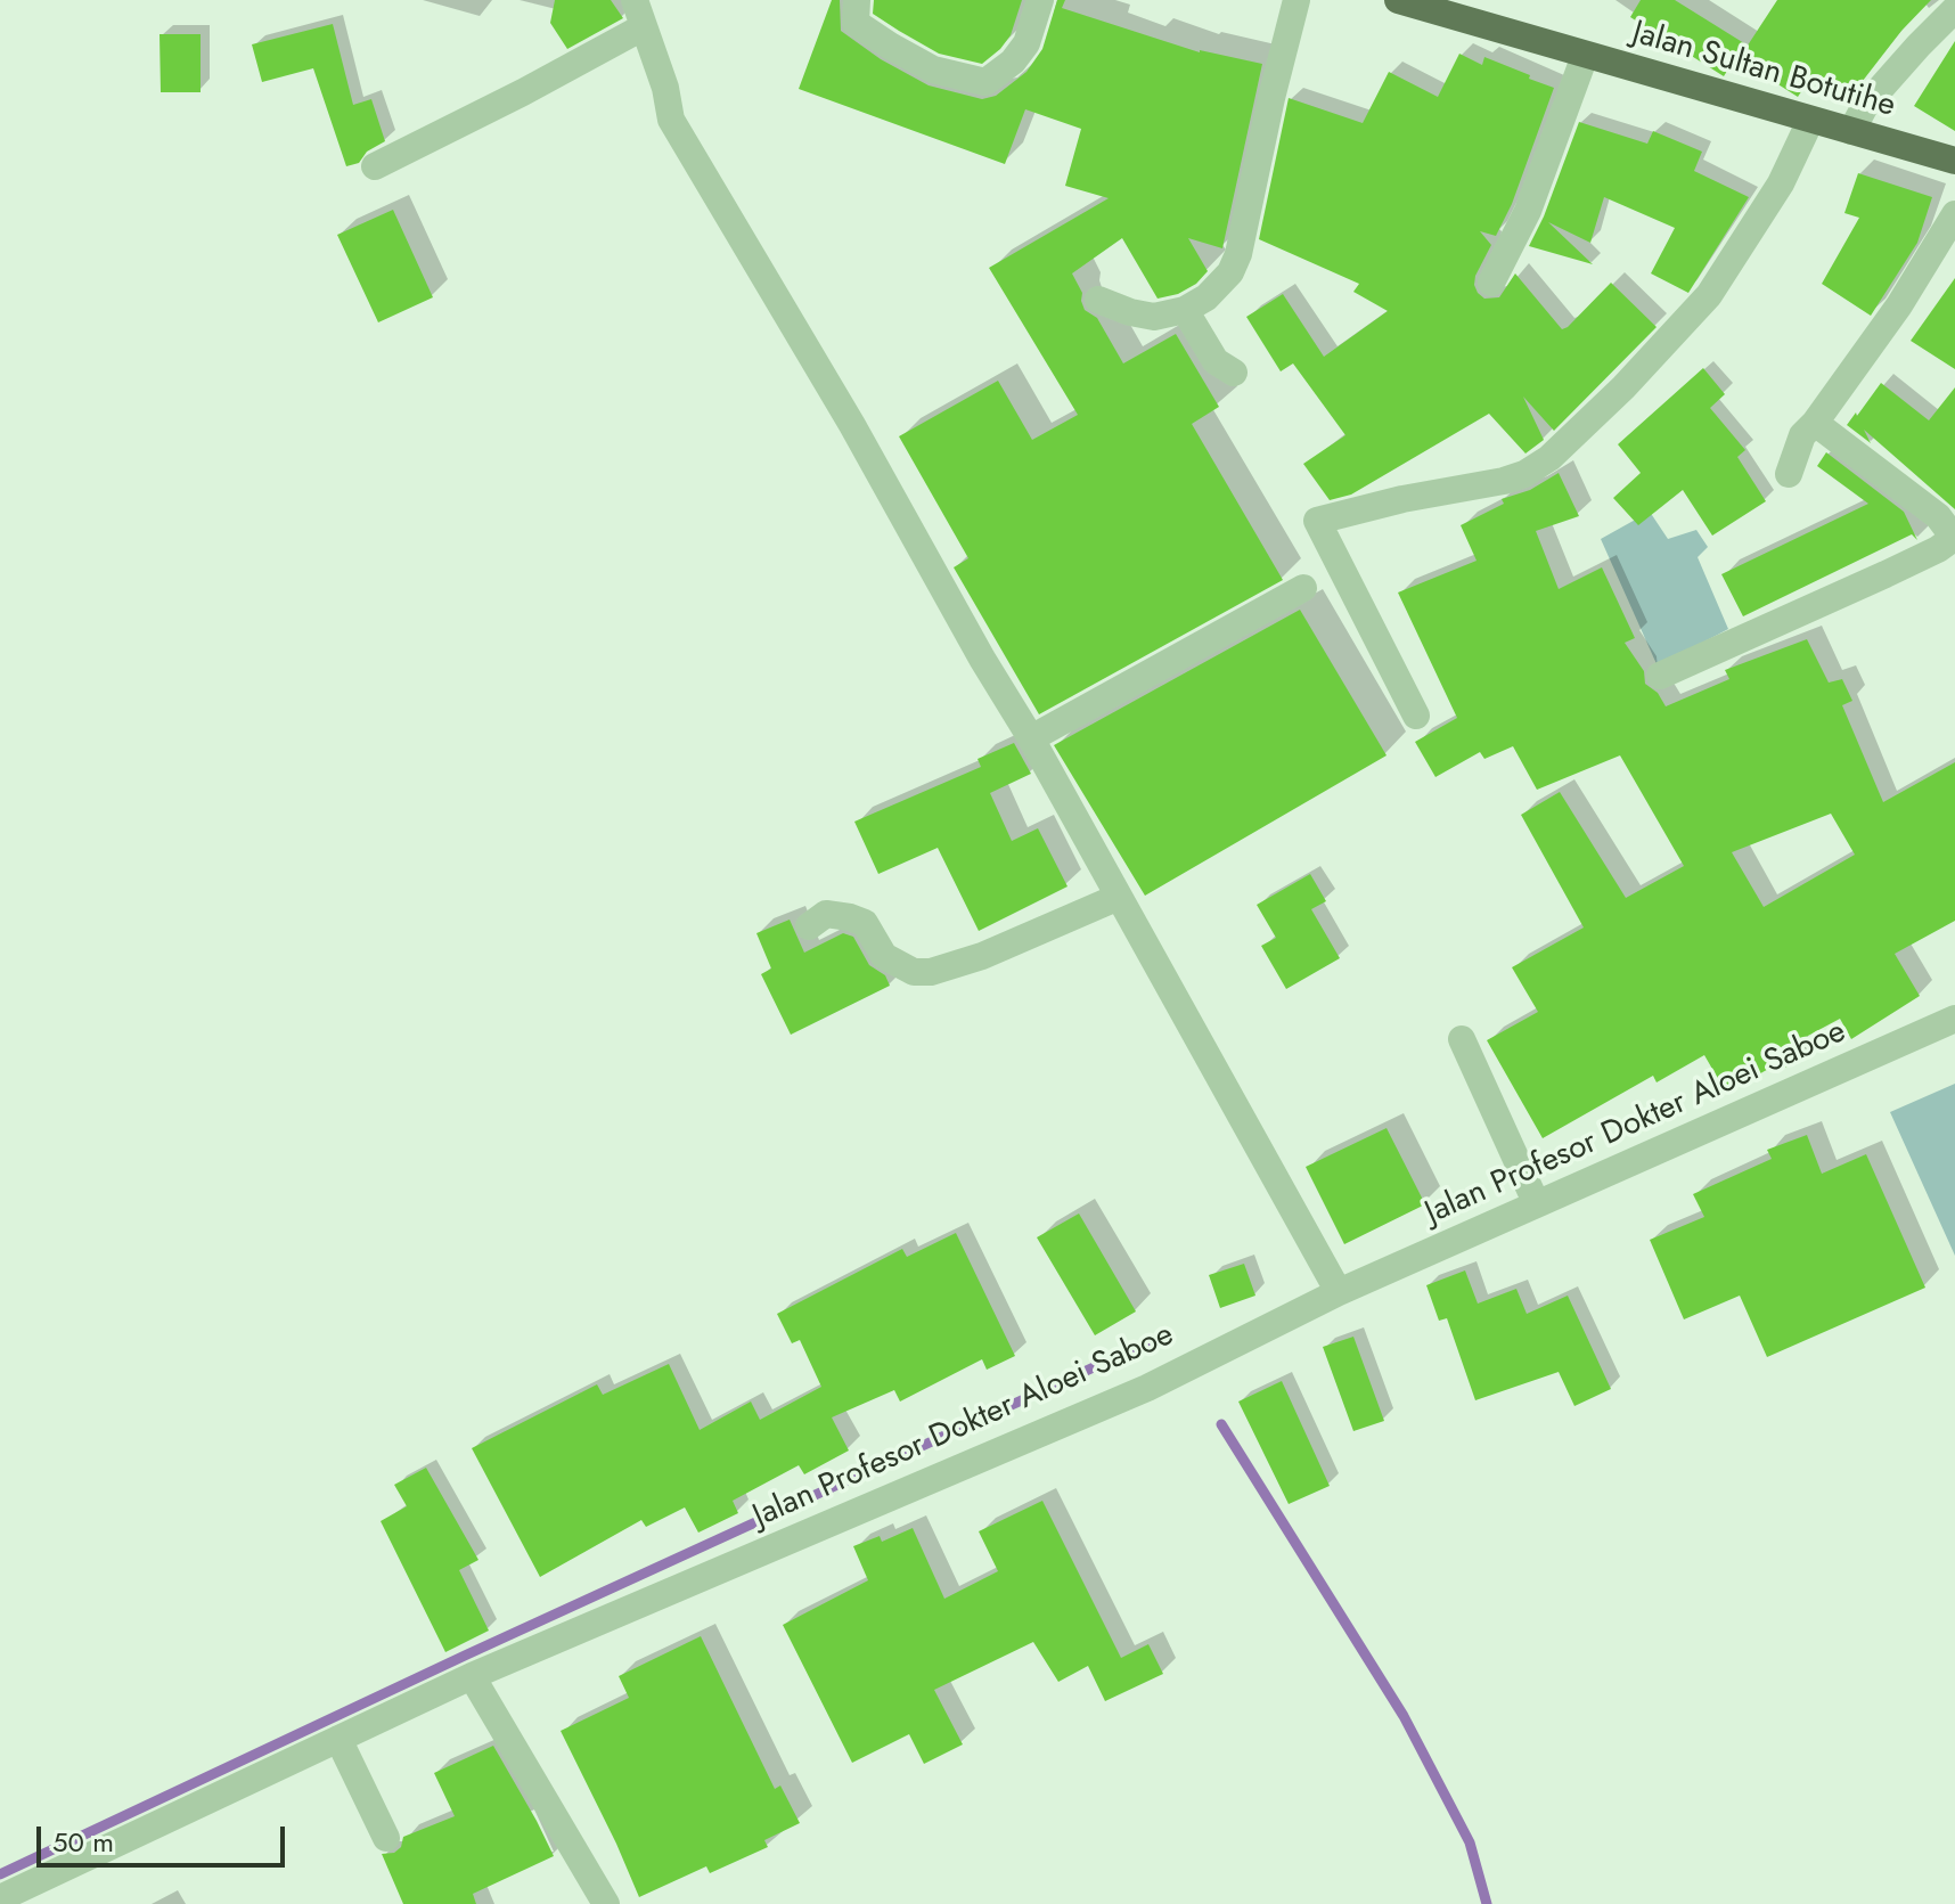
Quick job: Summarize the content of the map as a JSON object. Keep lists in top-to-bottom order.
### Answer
{
  "streets": {
    "main road": ["Jalan Sultan Botutihe"],
    "street": ["Jalan Profesor Dokter Aloei Saboe"]
  },
  "scale_bar": "50 m"
}
